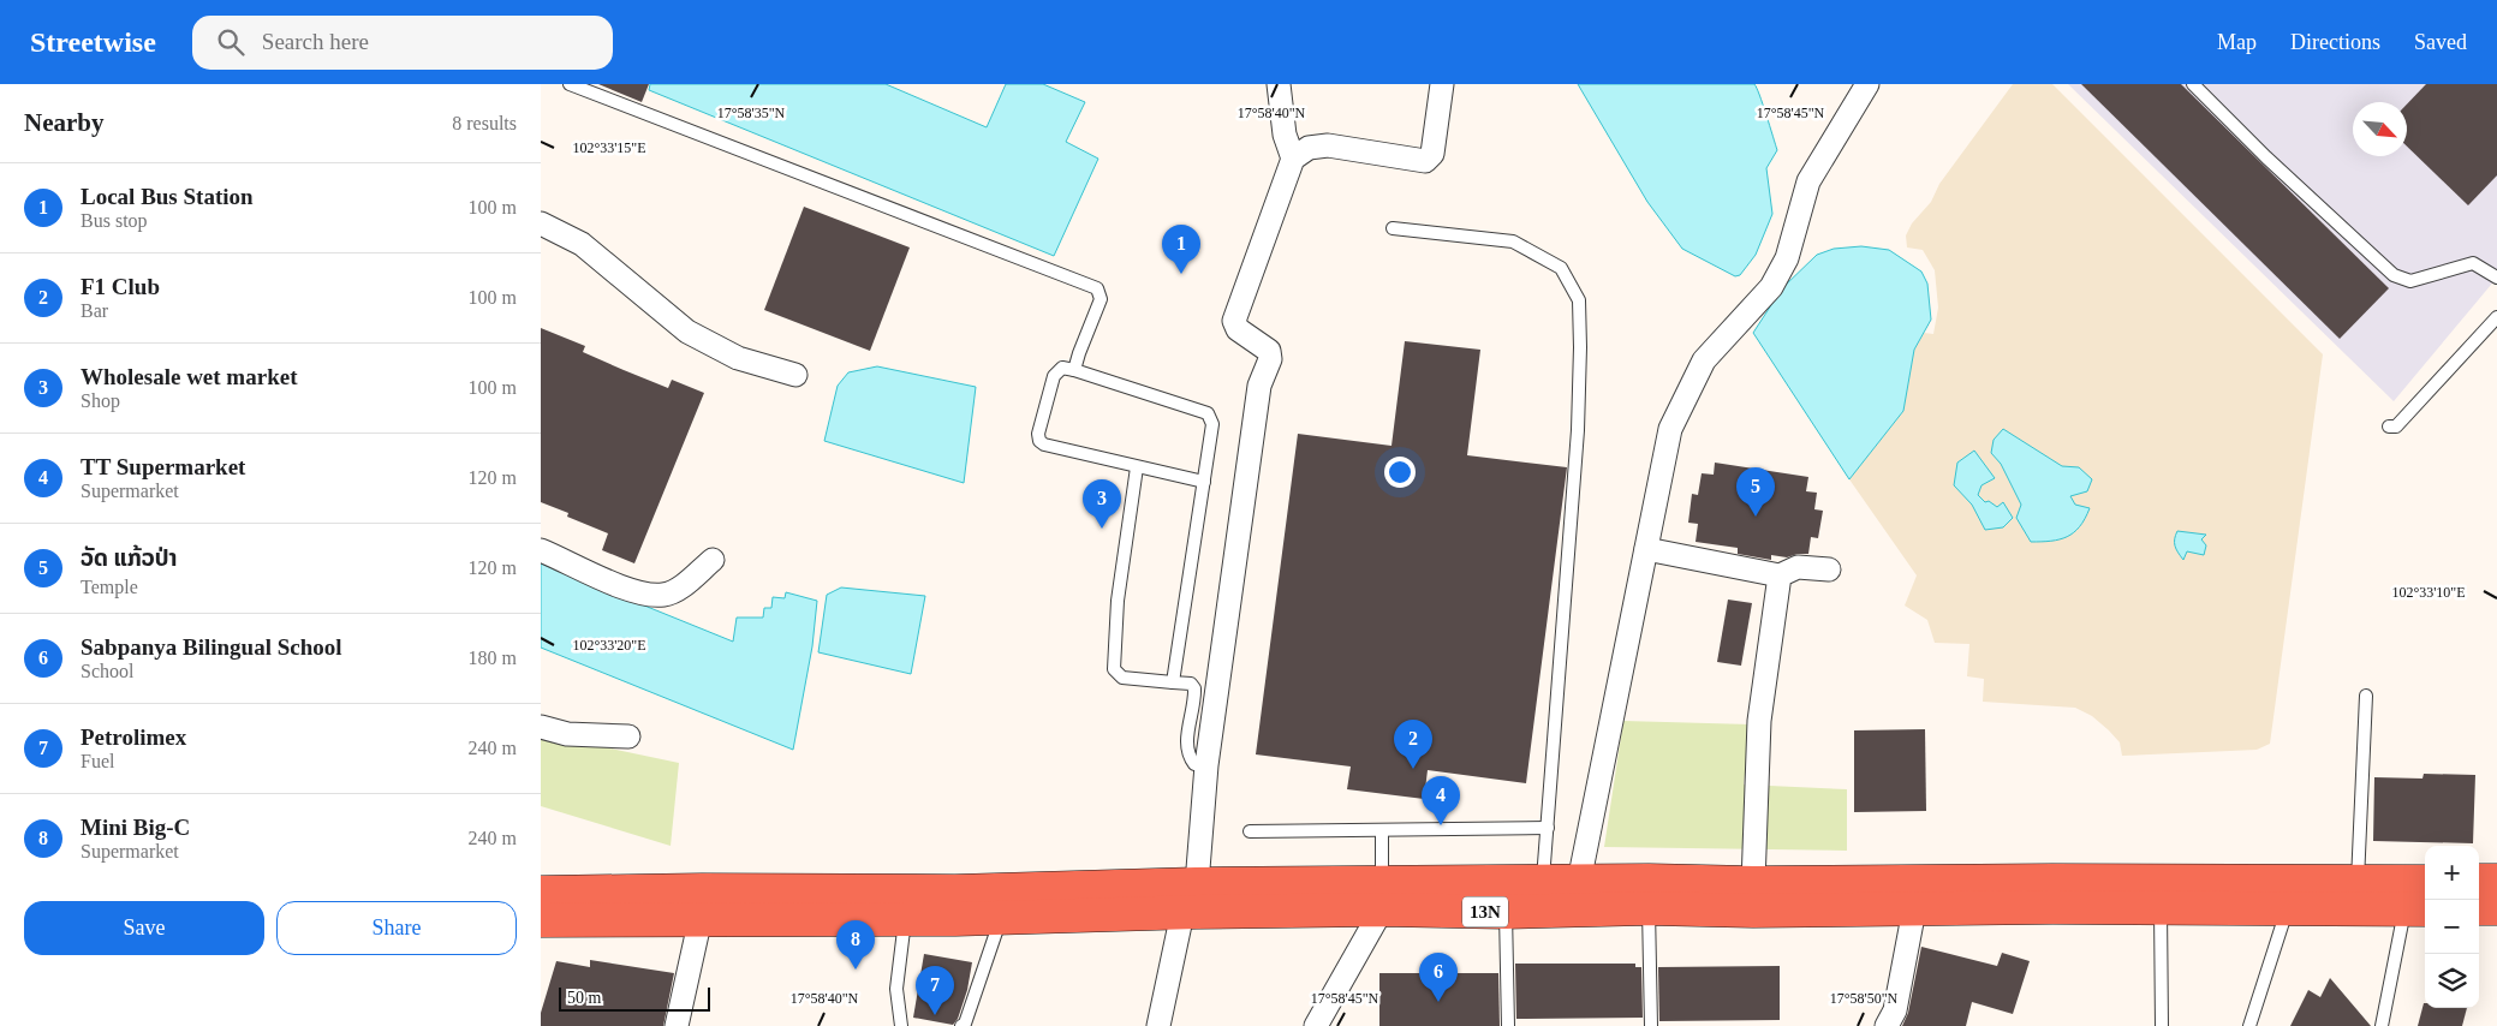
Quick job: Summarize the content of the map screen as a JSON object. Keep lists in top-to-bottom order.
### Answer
{
  "streets": {
    "highway": ["13N"]
  },
  "scale_bar": "50 m",
  "north": "bottom right",
  "page": {
    "header": "Streetwise",
    "search": "Search here",
    "nav": ["Map", "Directions", "Saved"],
    "heading": ["Nearby", "8 results"],
    "list": [
      {
        "mark": "1",
        "name": "Local Bus Station",
        "note": "Bus stop",
        "value": "100 m"
      },
      {
        "mark": "2",
        "name": "F1 Club",
        "note": "Bar",
        "value": "100 m"
      },
      {
        "mark": "3",
        "name": "Wholesale wet market",
        "note": "Shop",
        "value": "100 m"
      },
      {
        "mark": "4",
        "name": "TT Supermarket",
        "note": "Supermarket",
        "value": "120 m"
      },
      {
        "mark": "5",
        "name": "ວັດ ແກ້ວປ່າ",
        "note": "Temple",
        "value": "120 m"
      },
      {
        "mark": "6",
        "name": "Sabpanya Bilingual School",
        "note": "School",
        "value": "180 m"
      },
      {
        "mark": "7",
        "name": "Petrolimex",
        "note": "Fuel",
        "value": "240 m"
      },
      {
        "mark": "8",
        "name": "Mini Big-C",
        "note": "Supermarket",
        "value": "240 m"
      }
    ],
    "pins": [
      "1",
      "5",
      "3",
      "2",
      "4",
      "8",
      "6",
      "7"
    ],
    "map_buttons": ["+", "−"],
    "buttons": ["Save", "Share"],
    "scale": "50 m"
  },
  "coordinates": [
    "17°58'35\"N",
    "17°58'40\"N",
    "17°58'45\"N",
    "102°33'15\"E",
    "102°33'10\"E",
    "102°33'20\"E",
    "17°58'50\"N"
  ]
}
